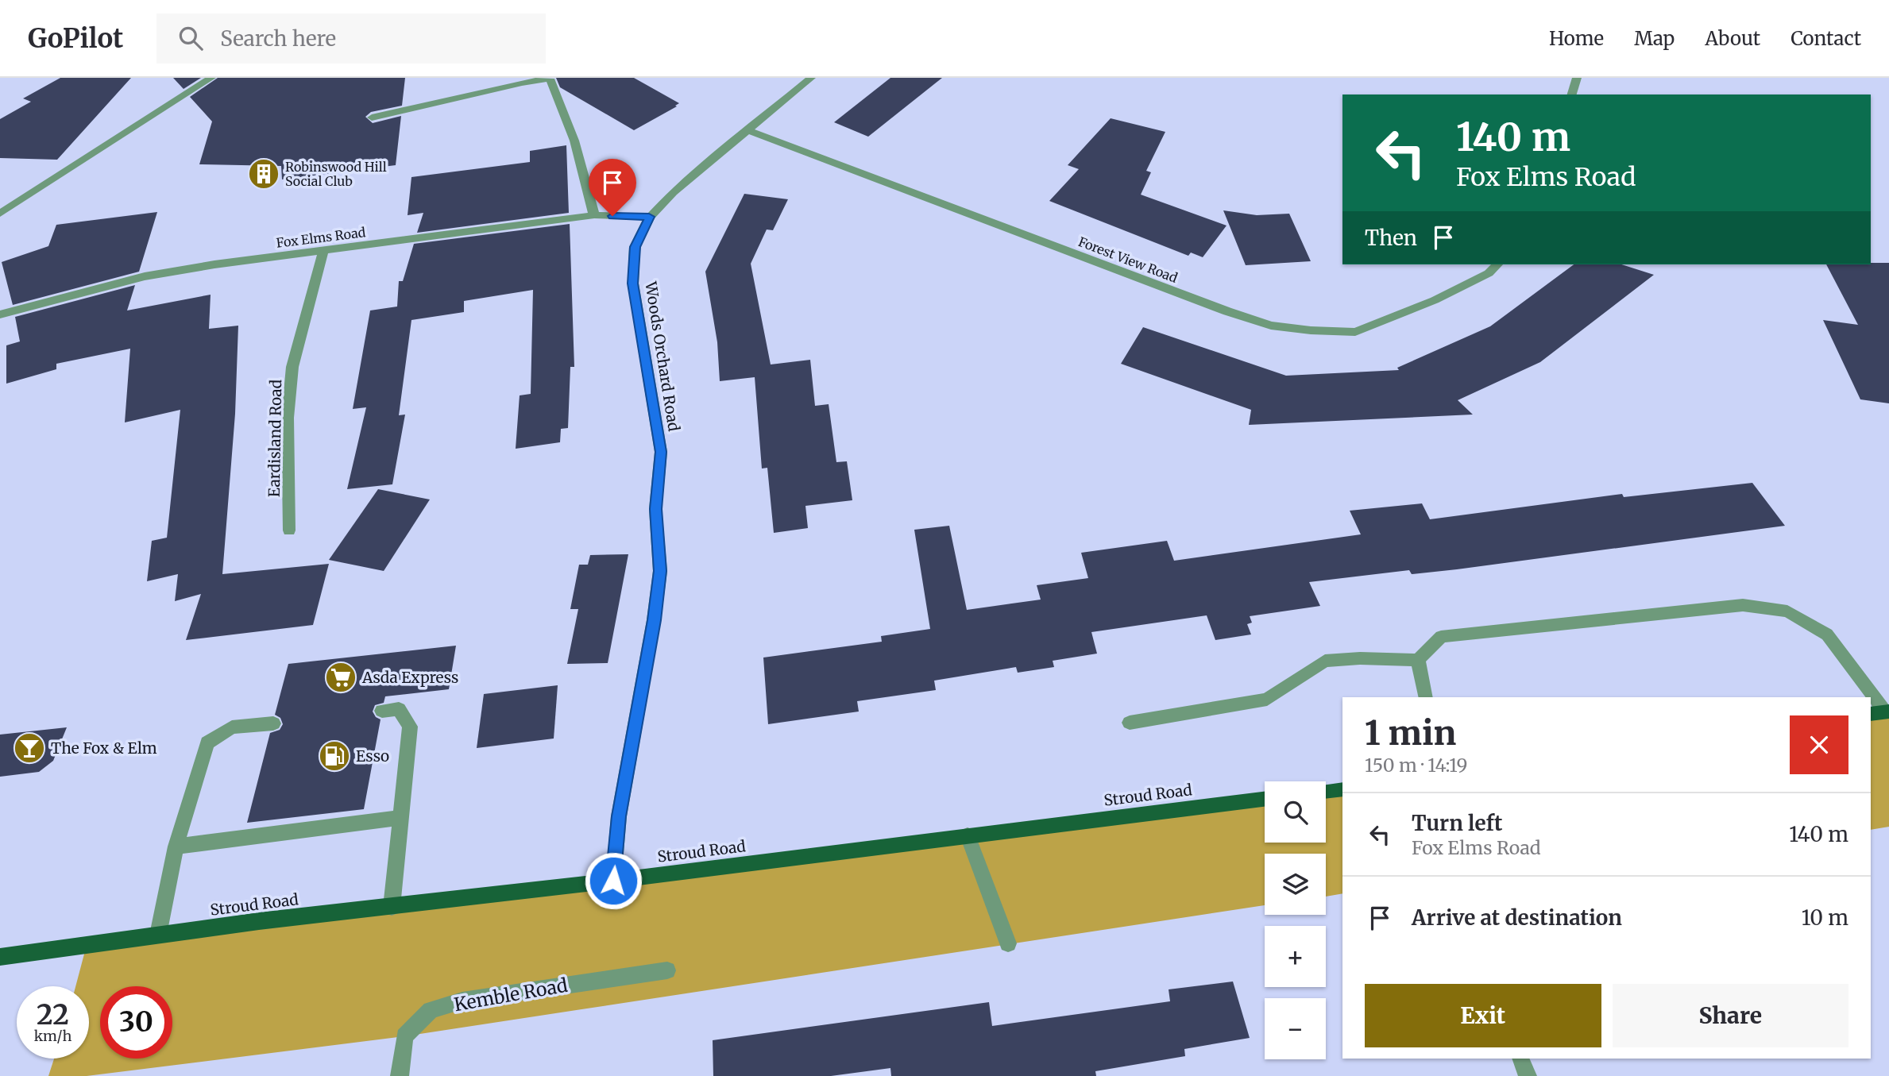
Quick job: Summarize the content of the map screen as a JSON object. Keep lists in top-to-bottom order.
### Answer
{
  "streets": {
    "main road": ["Stroud Road"],
    "street": [
      "Fox Elms Road",
      "Forest View Road",
      "Woods Orchard Road",
      "Eardisland Road",
      "Kemble Road"
    ]
  },
  "crossings": [
    ["Fox Elms Road", "Woods Orchard Road"],
    ["Fox Elms Road", "Eardisland Road"],
    ["Forest View Road", "Woods Orchard Road"],
    ["Woods Orchard Road", "Stroud Road"]
  ],
  "places": {
    "building": ["Robinswood Hill Social Club"],
    "supermarket": ["Asda Express"],
    "bar": ["The Fox & Elm"],
    "fuel station": ["Esso"]
  },
  "page": {
    "header": "GoPilot",
    "search": "Search here",
    "nav": [
      "Home",
      "Map",
      "About",
      "Contact"
    ],
    "turn": ["140 m", "Fox Elms Road"],
    "then": "Then",
    "heading": ["1 min", "150 m · 14:19"],
    "map_buttons": ["+", "−"],
    "list": [
      {
        "name": "Turn left",
        "note": "Fox Elms Road",
        "value": "140 m"
      },
      {
        "name": "Arrive at destination",
        "value": "10 m"
      }
    ],
    "buttons": ["Exit", "Share"],
    "speed": "22 km/h",
    "limit": "30"
  }
}
